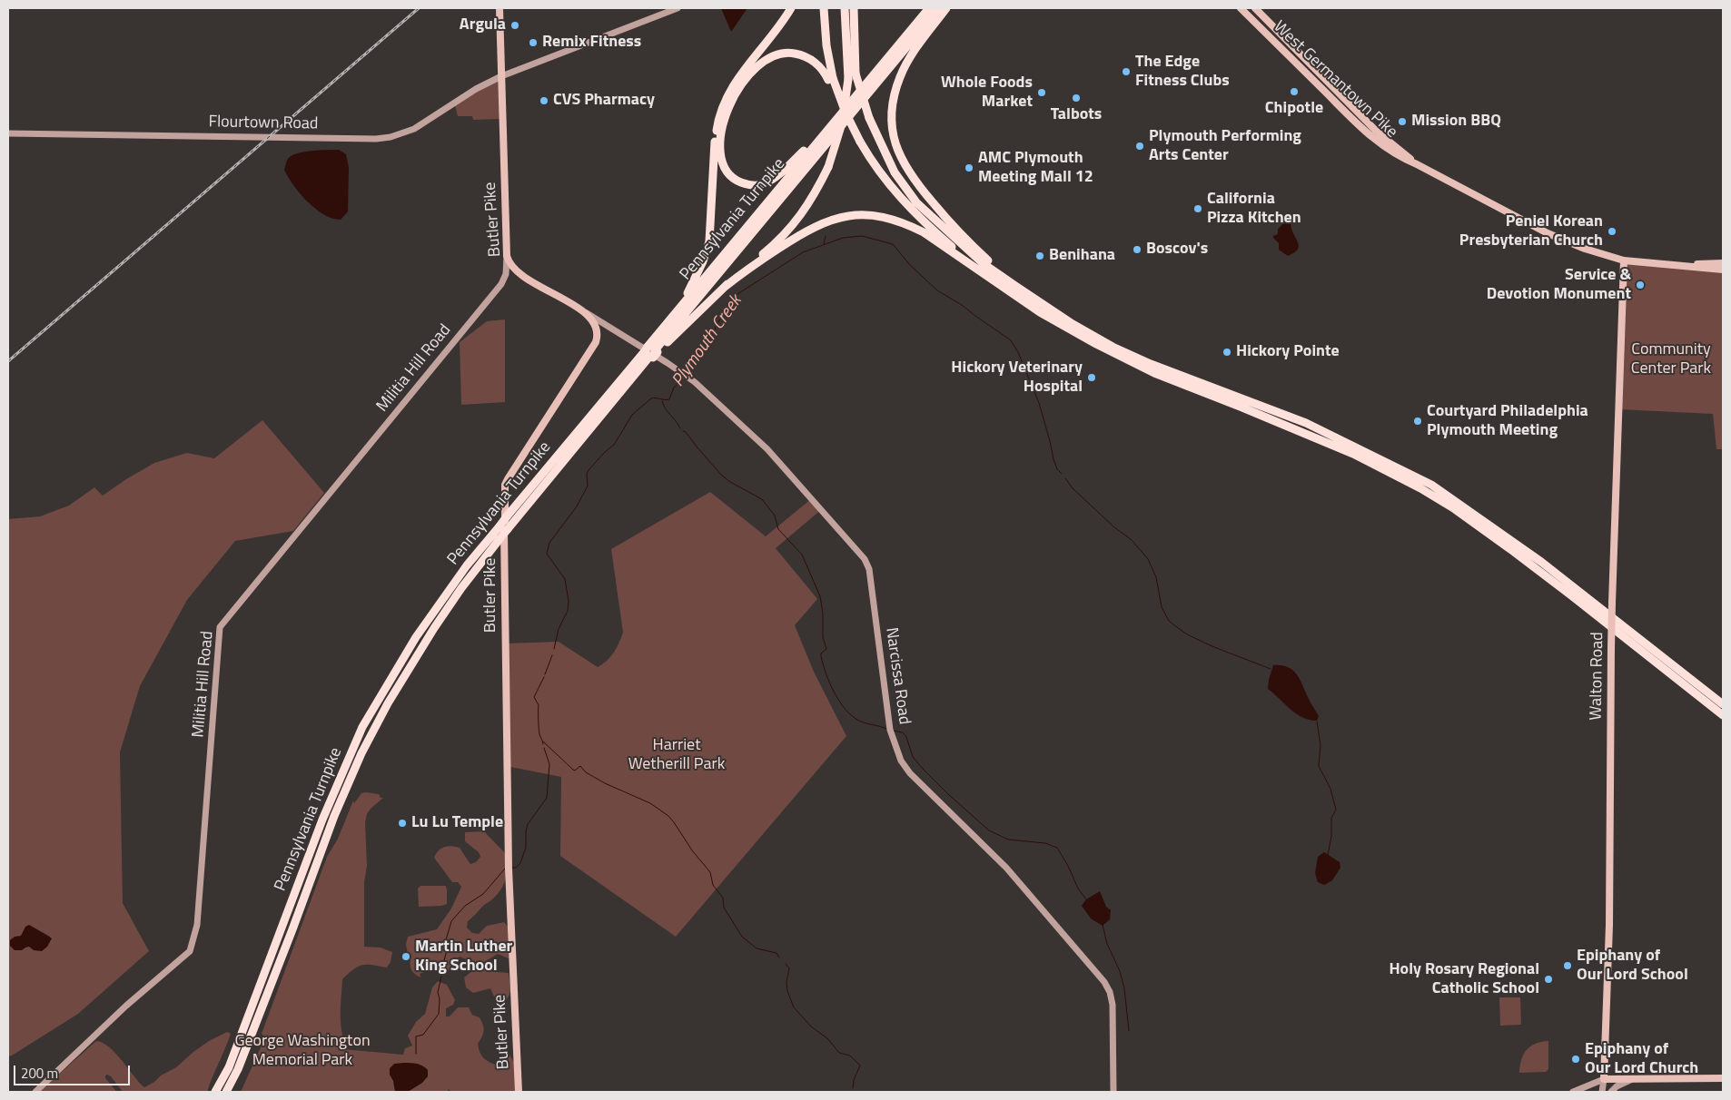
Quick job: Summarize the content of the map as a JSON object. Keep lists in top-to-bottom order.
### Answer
{
  "streets": {
    "highway": ["Pennsylvania Turnpike"],
    "main road": ["West Germantown Pike", "Butler Pike", "Walton Road"],
    "street": ["Flourtown Road", "Militia Hill Road", "Narcissa Road"]
  },
  "crossings": [
    ["West Germantown Pike", "Walton Road"],
    ["Flourtown Road", "Butler Pike"],
    ["Butler Pike", "Militia Hill Road"],
    ["Butler Pike", "Narcissa Road"]
  ],
  "water": ["Plymouth Creek"],
  "parks": ["Community Center Park", "Harriet Wetherill Park", "George Washington Memorial Park"],
  "places": [
    "Argula",
    "Remix Fitness",
    "The Edge Fitness Clubs",
    "Chipotle",
    "Whole Foods Market",
    "Talbots",
    "CVS Pharmacy",
    "Mission BBQ",
    "Plymouth Performing Arts Center",
    "AMC Plymouth Meeting Mall 12",
    "California Pizza Kitchen",
    "Peniel Korean Presbyterian Church",
    "Boscov's",
    "Benihana",
    "Service & Devotion Monument",
    "Hickory Pointe",
    "Hickory Veterinary Hospital",
    "Courtyard Philadelphia Plymouth Meeting",
    "Lu Lu Temple",
    "Martin Luther King School",
    "Epiphany of Our Lord School",
    "Holy Rosary Regional Catholic School",
    "Epiphany of Our Lord Church"
  ],
  "scale_bar": "200 m"
}
